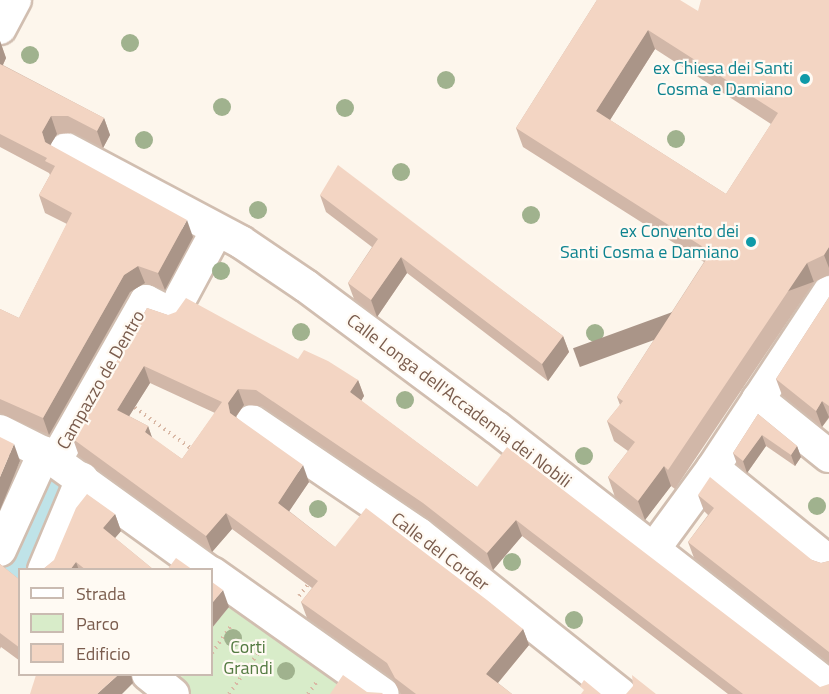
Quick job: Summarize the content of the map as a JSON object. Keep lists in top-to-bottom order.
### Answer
{
  "streets": {
    "street": ["Campazzo de Dentro", "Calle Longa dell'Accademia dei Nobili", "Calle del Corder"]
  },
  "crossings": [
    ["Campazzo de Dentro", "Calle Longa dell'Accademia dei Nobili"]
  ],
  "parks": ["Corti Grandi"],
  "places": ["ex Chiesa dei Santi Cosma e Damiano", "ex Convento dei Santi Cosma e Damiano"],
  "legend": ["Strada", "Parco", "Edificio"]
}
